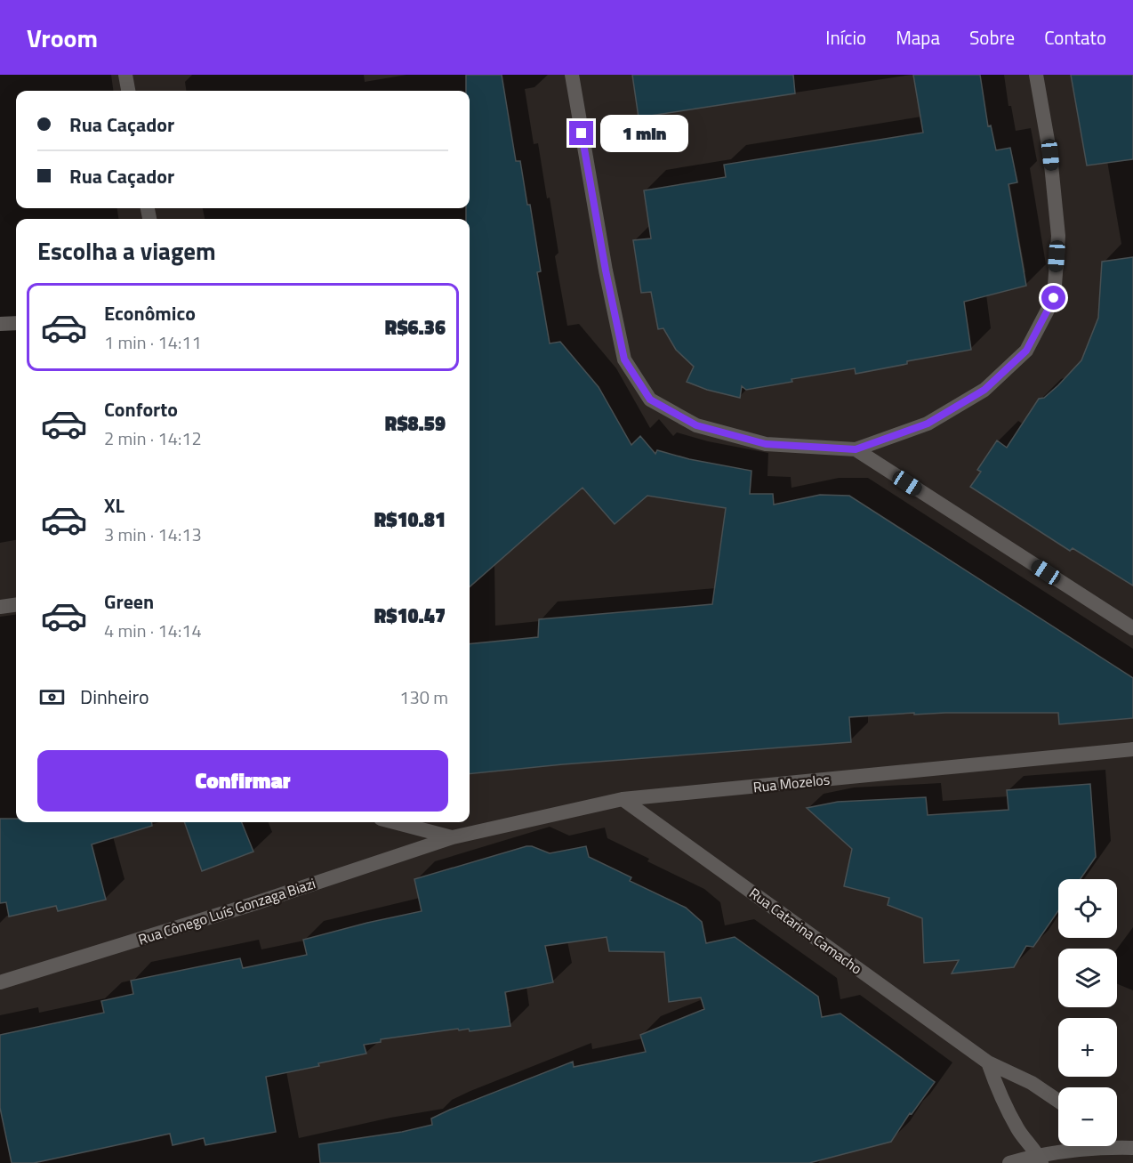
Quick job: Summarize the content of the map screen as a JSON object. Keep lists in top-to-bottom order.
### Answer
{
  "streets": {
    "street": ["Rua Mozelos", "Rua Cônego Luís Gonzaga Biazi", "Rua Catarina Camacho"]
  },
  "crossings": [
    ["Rua Mozelos", "Rua Cônego Luís Gonzaga Biazi"],
    ["Rua Mozelos", "Rua Catarina Camacho"]
  ],
  "page": {
    "header": "Vroom",
    "nav": [
      "Início",
      "Mapa",
      "Sobre",
      "Contato"
    ],
    "banner": ["Rua Caçador", "Rua Caçador"],
    "bubble": "1 min",
    "heading": "Escolha a viagem",
    "list": [
      {
        "name": "Econômico",
        "note": "1 min · 14:11",
        "value": "R$6.36"
      },
      {
        "name": "Conforto",
        "note": "2 min · 14:12",
        "value": "R$8.59"
      },
      {
        "name": "XL",
        "note": "3 min · 14:13",
        "value": "R$10.81"
      },
      {
        "name": "Green",
        "note": "4 min · 14:14",
        "value": "R$10.47"
      }
    ],
    "pay": ["Dinheiro", "130 m"],
    "buttons": "Confirmar",
    "map_buttons": ["+", "−"]
  }
}
